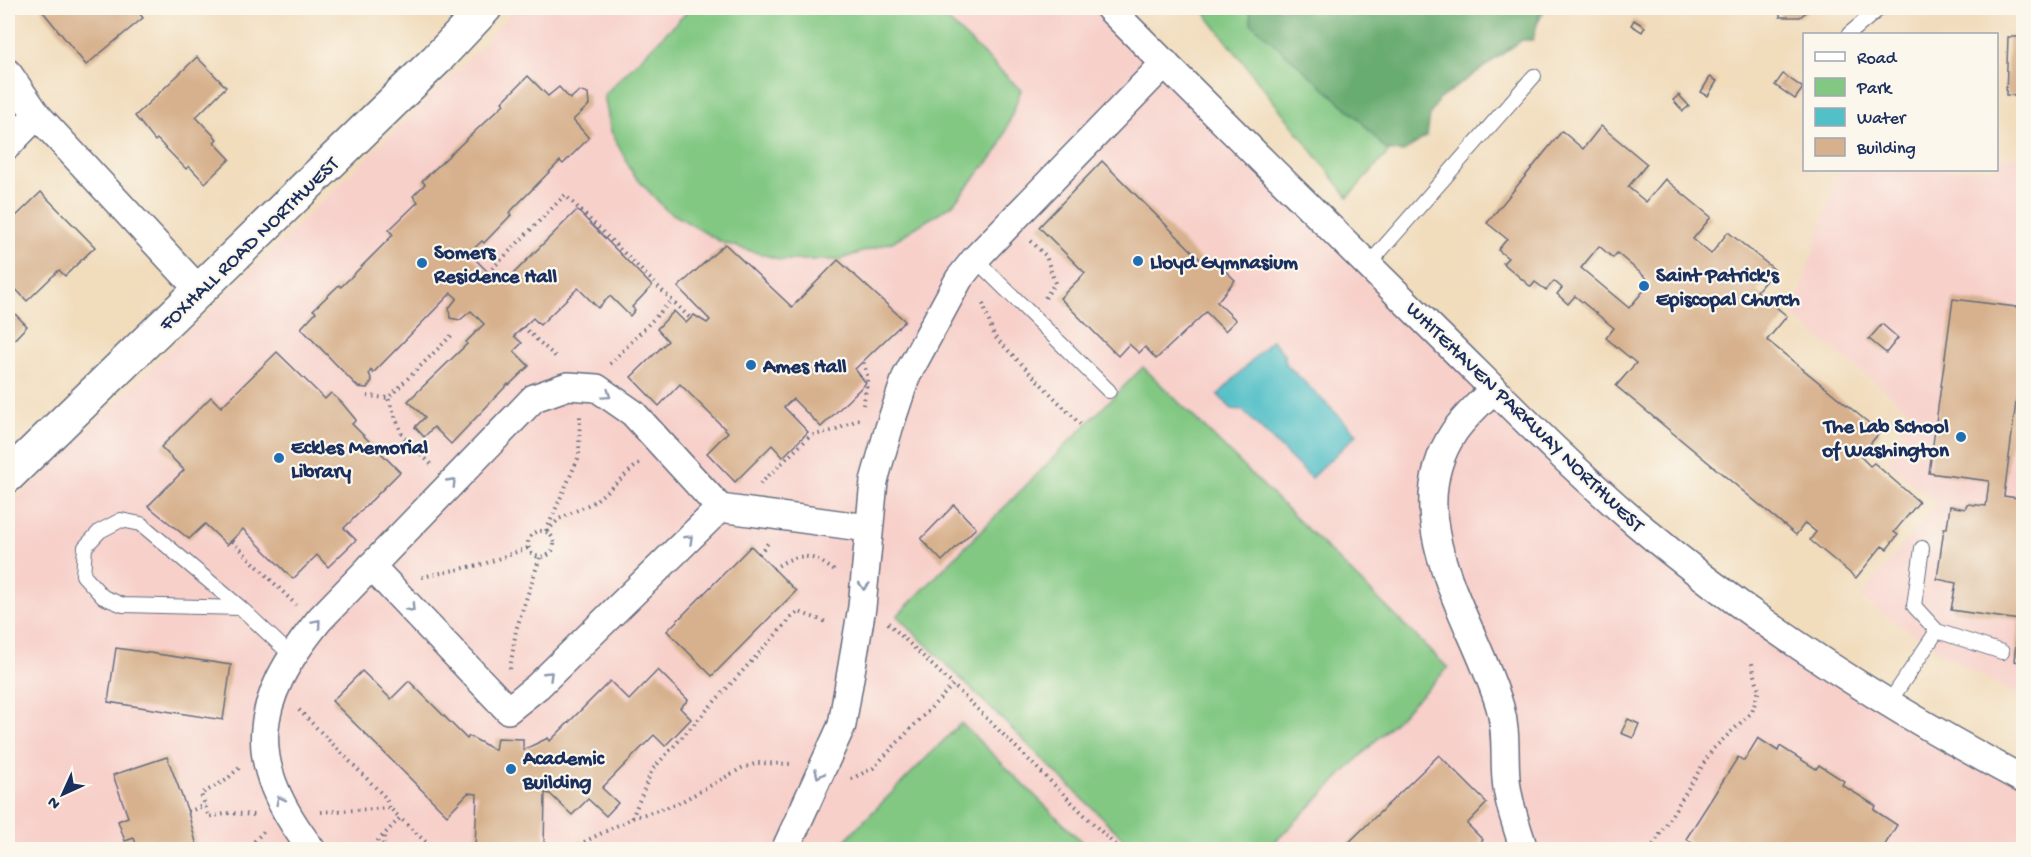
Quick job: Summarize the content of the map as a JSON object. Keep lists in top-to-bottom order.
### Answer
{
  "streets": {
    "main road": ["FOXHALL ROAD NORTHWEST"],
    "street": ["WHITEHAVEN PARKWAY NORTHWEST"]
  },
  "places": [
    "Lloyd Gymnasium",
    "Somers Residence Hall",
    "Saint Patrick's Episcopal Church",
    "Ames Hall",
    "The Lab School of Washington",
    "Eckles Memorial Library",
    "Academic Building"
  ],
  "legend": [
    "Road",
    "Park",
    "Water",
    "Building"
  ],
  "north": "bottom left"
}
